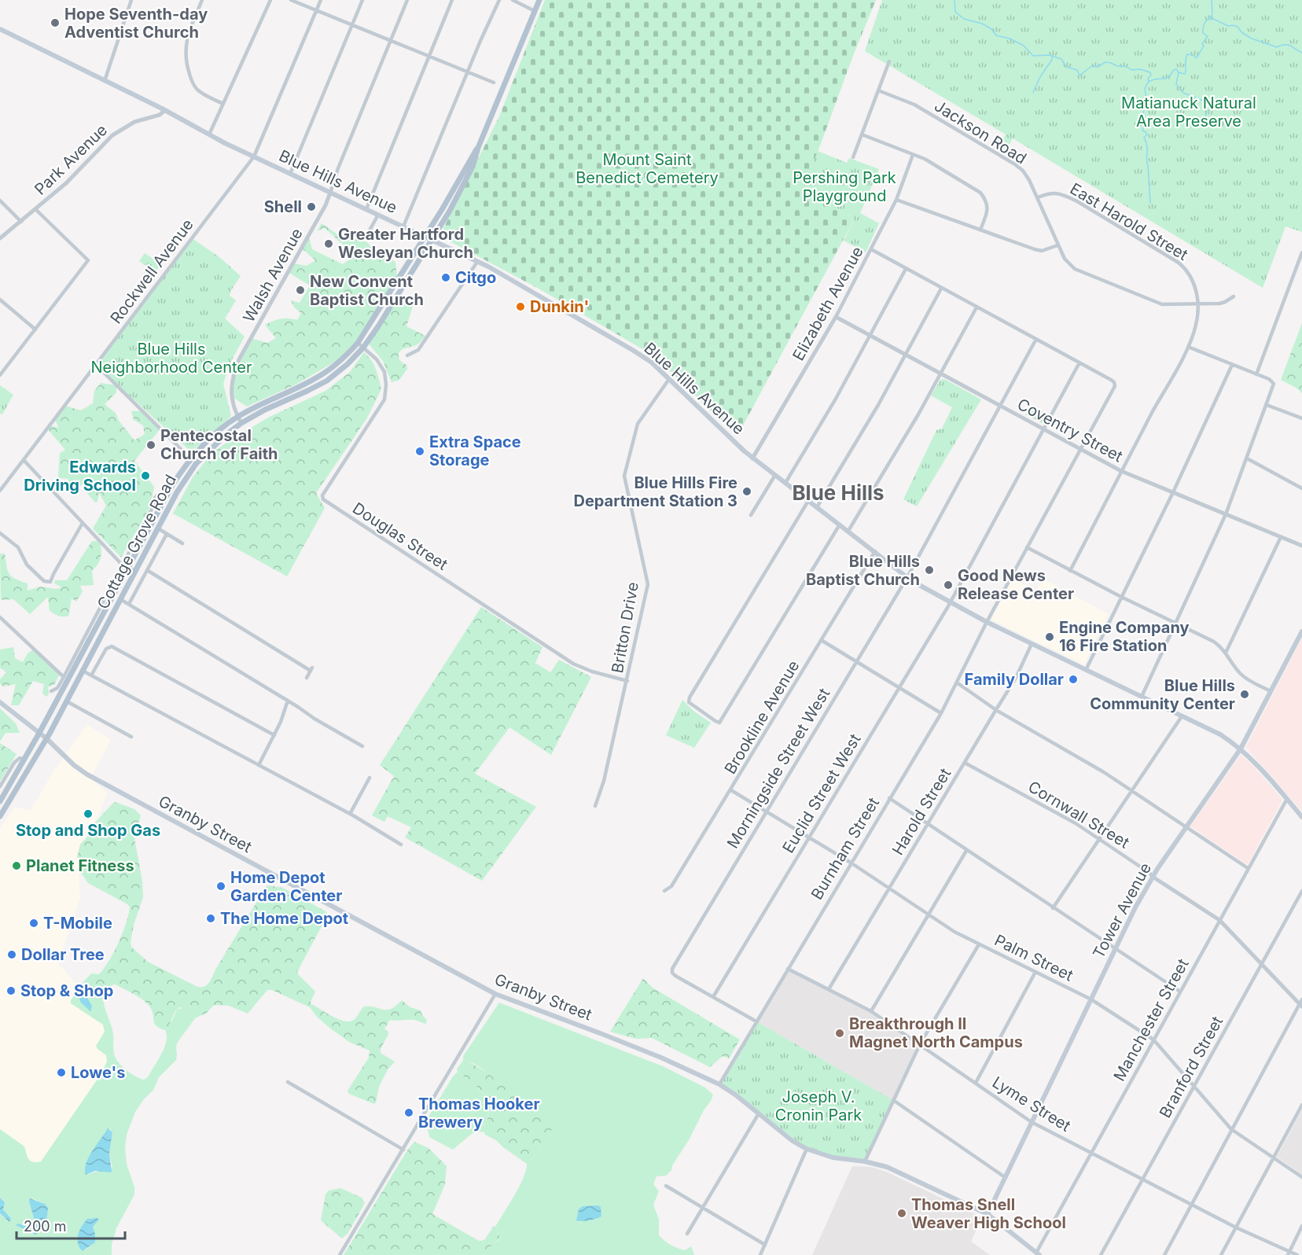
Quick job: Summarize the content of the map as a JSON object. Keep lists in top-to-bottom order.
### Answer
{
  "streets": {
    "main road": [
      "Blue Hills Avenue",
      "Cottage Grove Road",
      "Granby Street",
      "Tower Avenue"
    ],
    "street": [
      "Jackson Road",
      "Park Avenue",
      "East Harold Street",
      "Rockwell Avenue",
      "Walsh Avenue",
      "Elizabeth Avenue",
      "Coventry Street",
      "Douglas Street",
      "Britton Drive",
      "Brookline Avenue",
      "Morningside Street West",
      "Euclid Street West",
      "Harold Street",
      "Cornwall Street",
      "Burnham Street",
      "Palm Street",
      "Manchester Street",
      "Branford Street",
      "Lyme Street"
    ]
  },
  "crossings": [
    ["Jackson Road", "East Harold Street"],
    ["Park Avenue", "Blue Hills Avenue"],
    ["Blue Hills Avenue", "Rockwell Avenue"],
    ["Blue Hills Avenue", "Walsh Avenue"],
    ["Blue Hills Avenue", "Elizabeth Avenue"],
    ["Blue Hills Avenue", "Cottage Grove Road"],
    ["Blue Hills Avenue", "Britton Drive"],
    ["Blue Hills Avenue", "Brookline Avenue"],
    ["Blue Hills Avenue", "Morningside Street West"],
    ["Blue Hills Avenue", "Euclid Street West"],
    ["Blue Hills Avenue", "Harold Street"],
    ["Blue Hills Avenue", "Burnham Street"],
    ["Blue Hills Avenue", "Tower Avenue"],
    ["Blue Hills Avenue", "Manchester Street"],
    ["East Harold Street", "Coventry Street"],
    ["Walsh Avenue", "Cottage Grove Road"],
    ["Elizabeth Avenue", "Coventry Street"],
    ["Coventry Street", "Morningside Street West"],
    ["Coventry Street", "Euclid Street West"],
    ["Coventry Street", "Burnham Street"],
    ["Douglas Street", "Cottage Grove Road"],
    ["Douglas Street", "Britton Drive"],
    ["Cottage Grove Road", "Granby Street"],
    ["Brookline Avenue", "Palm Street"],
    ["Morningside Street West", "Euclid Street West"],
    ["Morningside Street West", "Palm Street"],
    ["Euclid Street West", "Burnham Street"],
    ["Euclid Street West", "Palm Street"],
    ["Harold Street", "Cornwall Street"],
    ["Harold Street", "Palm Street"],
    ["Harold Street", "Lyme Street"],
    ["Cornwall Street", "Tower Avenue"],
    ["Cornwall Street", "Manchester Street"],
    ["Cornwall Street", "Branford Street"],
    ["Granby Street", "Burnham Street"],
    ["Granby Street", "Tower Avenue"],
    ["Granby Street", "Manchester Street"],
    ["Burnham Street", "Palm Street"],
    ["Burnham Street", "Lyme Street"],
    ["Tower Avenue", "Palm Street"],
    ["Tower Avenue", "Lyme Street"],
    ["Palm Street", "Manchester Street"],
    ["Palm Street", "Branford Street"],
    ["Manchester Street", "Lyme Street"],
    ["Branford Street", "Lyme Street"]
  ],
  "districts": ["Blue Hills"],
  "parks": [
    "Matianuck Natural Area Preserve",
    "Mount Saint Benedict Cemetery",
    "Pershing Park Playground",
    "Blue Hills Neighborhood Center",
    "Joseph V. Cronin Park"
  ],
  "places": [
    "Hope Seventh-day Adventist Church",
    "Shell",
    "Greater Hartford Wesleyan Church",
    "Citgo",
    "New Convent Baptist Church",
    "Dunkin'",
    "Pentecostal Church of Faith",
    "Extra Space Storage",
    "Edwards Driving School",
    "Blue Hills Fire Department Station 3",
    "Blue Hills Baptist Church",
    "Good News Release Center",
    "Engine Company 16 Fire Station",
    "Family Dollar",
    "Blue Hills Community Center",
    "Stop and Shop Gas",
    "Planet Fitness",
    "Home Depot Garden Center",
    "The Home Depot",
    "T-Mobile",
    "Dollar Tree",
    "Stop & Shop",
    "Breakthrough II Magnet North Campus",
    "Lowe's",
    "Thomas Hooker Brewery",
    "Thomas Snell Weaver High School"
  ],
  "scale_bar": "200 m"
}
